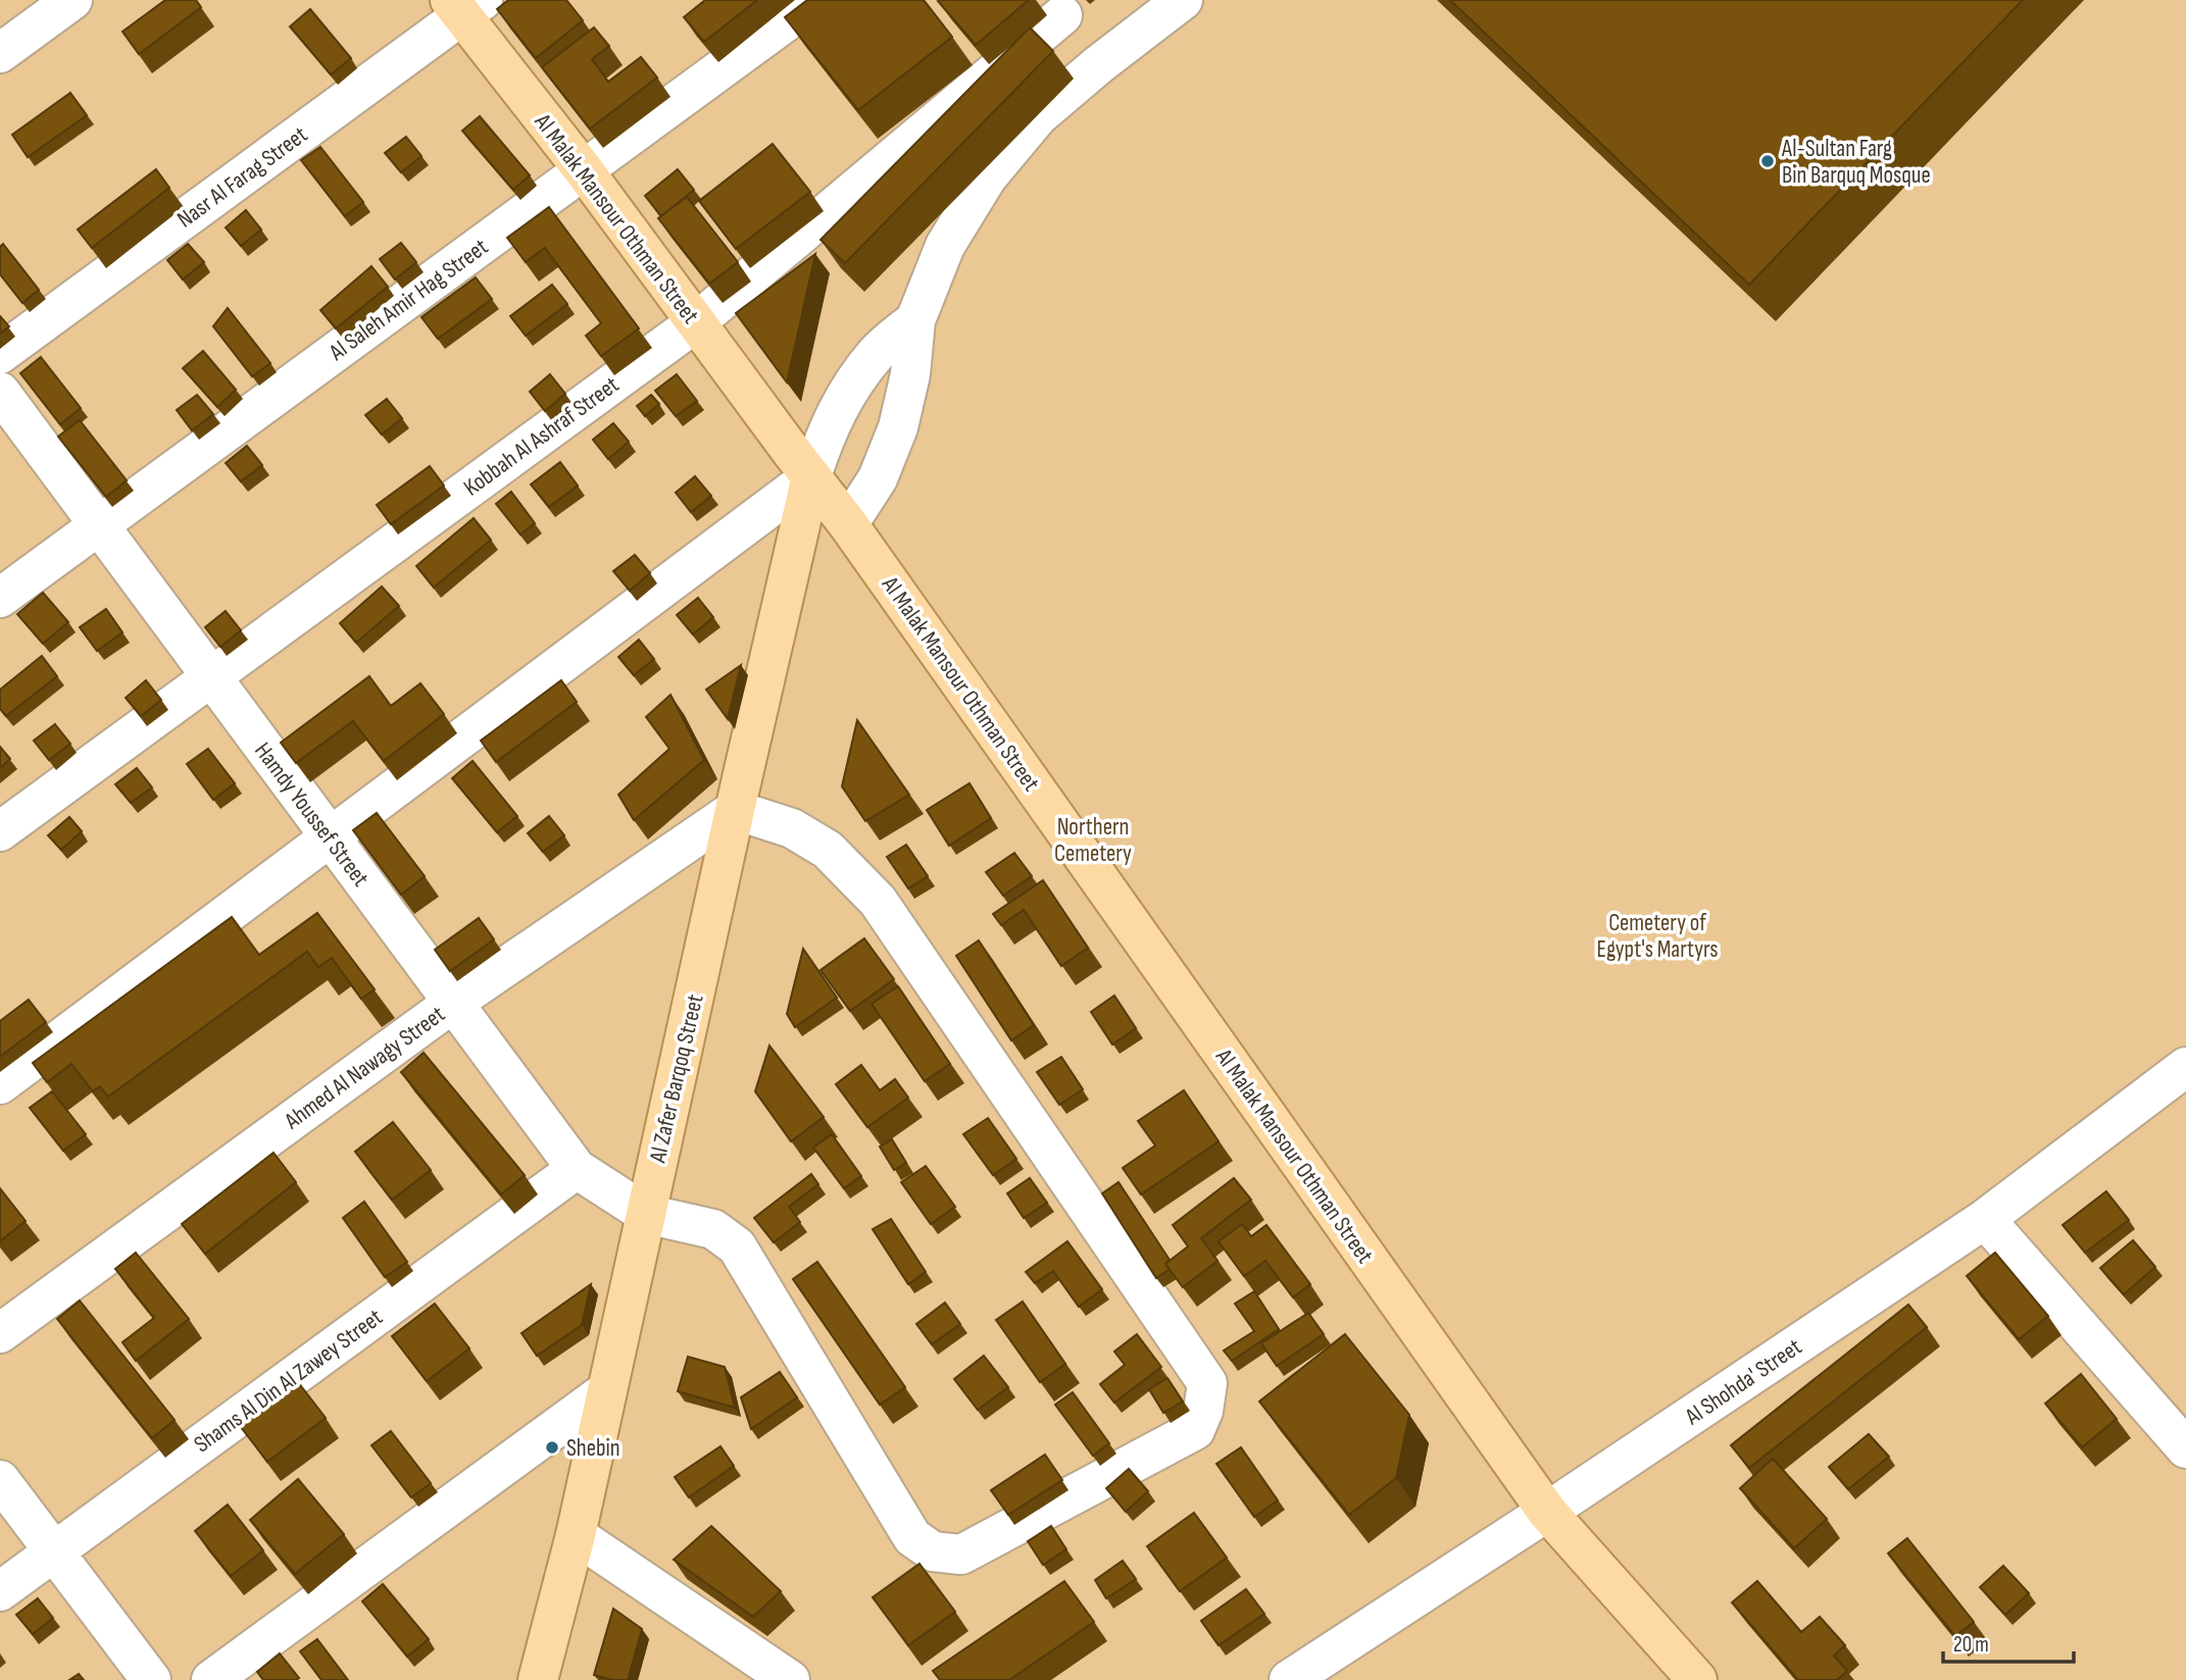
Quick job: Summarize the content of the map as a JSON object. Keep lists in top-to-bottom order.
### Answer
{
  "streets": {
    "main road": ["Al Malak Mansour Othman Street", "Al Zafer Barqoq Street"],
    "street": [
      "Nasr Al Farag Street",
      "Al Saleh Amir Hag Street",
      "Kobbah Al Ashraf Street",
      "Hamdy Youssef Street",
      "Ahmed Al Nawagy Street",
      "Shams Al Din Al Zawey Street",
      "Al Shohda' Street"
    ]
  },
  "crossings": [
    ["Nasr Al Farag Street", "Al Malak Mansour Othman Street"],
    ["Al Malak Mansour Othman Street", "Al Saleh Amir Hag Street"],
    ["Al Malak Mansour Othman Street", "Kobbah Al Ashraf Street"],
    ["Al Malak Mansour Othman Street", "Al Zafer Barqoq Street"],
    ["Al Malak Mansour Othman Street", "Al Shohda' Street"],
    ["Al Saleh Amir Hag Street", "Hamdy Youssef Street"],
    ["Kobbah Al Ashraf Street", "Hamdy Youssef Street"],
    ["Hamdy Youssef Street", "Ahmed Al Nawagy Street"],
    ["Hamdy Youssef Street", "Al Zafer Barqoq Street"],
    ["Hamdy Youssef Street", "Shams Al Din Al Zawey Street"],
    ["Ahmed Al Nawagy Street", "Al Zafer Barqoq Street"]
  ],
  "parks": ["Northern Cemetery", "Cemetery of Egypt's Martyrs"],
  "places": ["Al-Sultan Farg Bin Barquq Mosque", "Shebin"],
  "scale_bar": "20 m"
}
